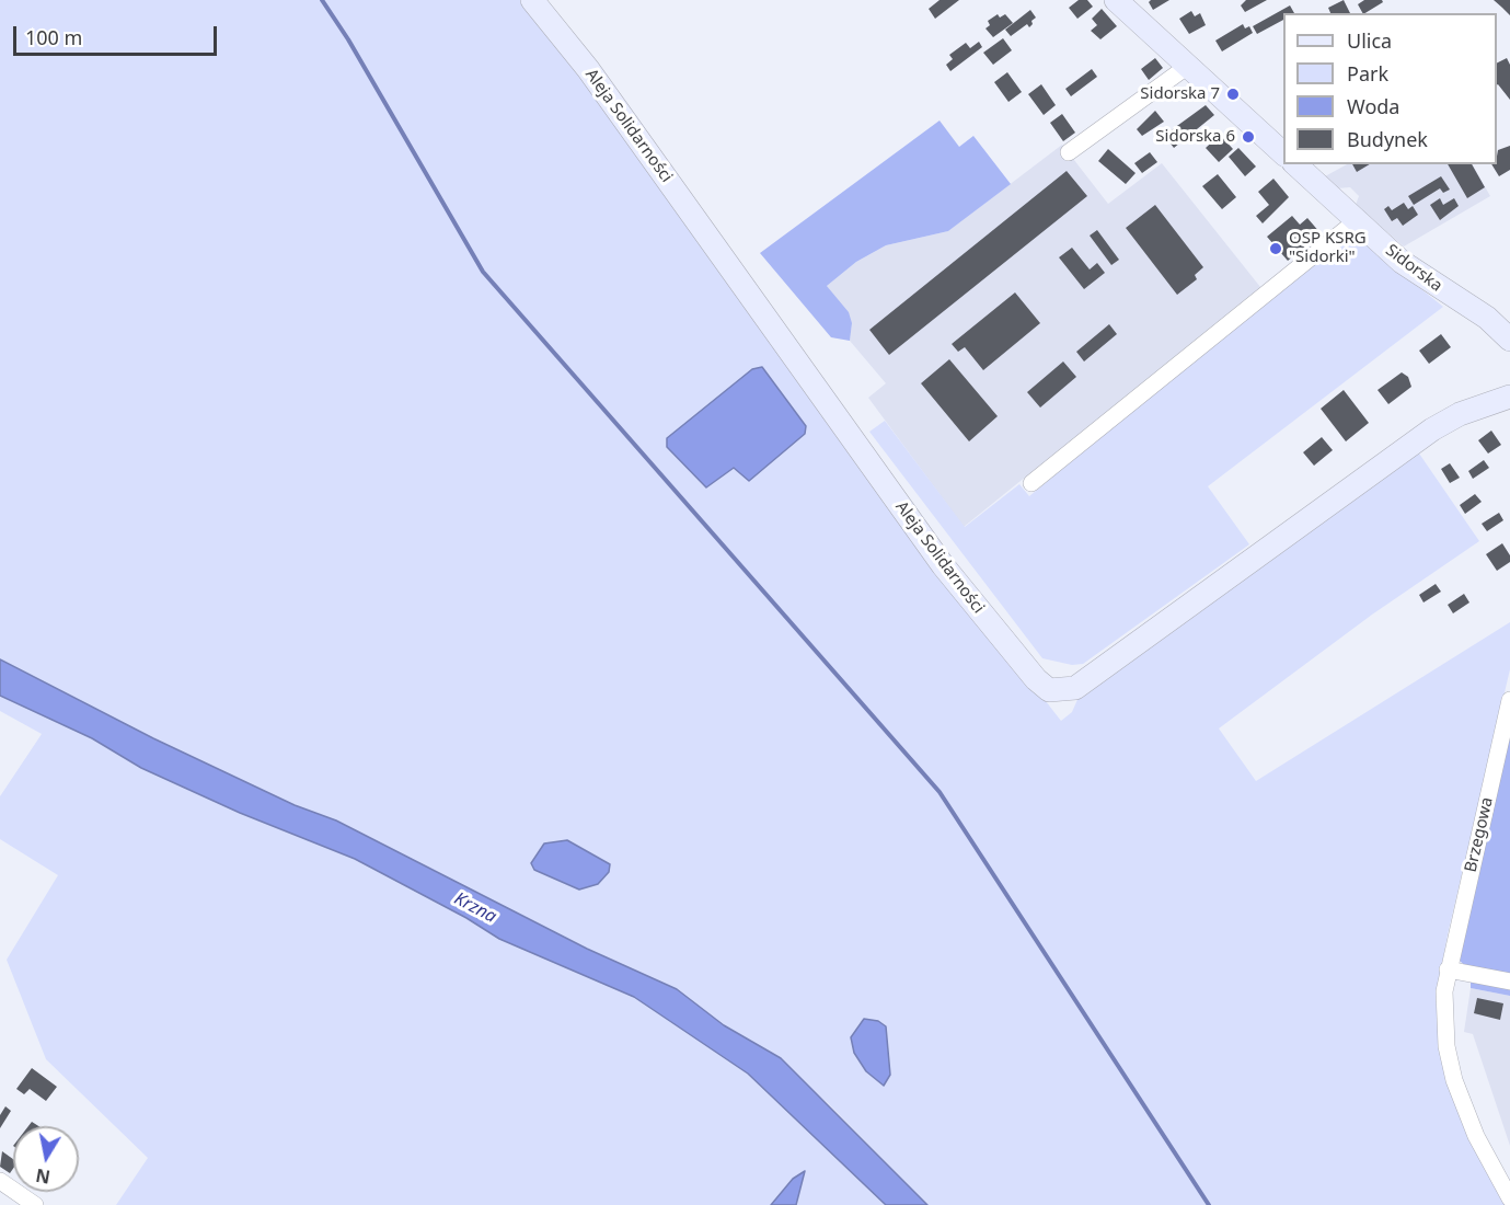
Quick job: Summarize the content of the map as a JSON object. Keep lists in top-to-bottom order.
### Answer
{
  "streets": {
    "street": ["Aleja Solidarności", "Sidorska", "Brzegowa"]
  },
  "water": ["Krzna"],
  "places": ["Sidorska 7", "Sidorska 6", "OSP KSRG \"Sidorki\""],
  "legend": [
    "Ulica",
    "Park",
    "Woda",
    "Budynek"
  ],
  "scale_bar": "100 m",
  "north": "bottom"
}
